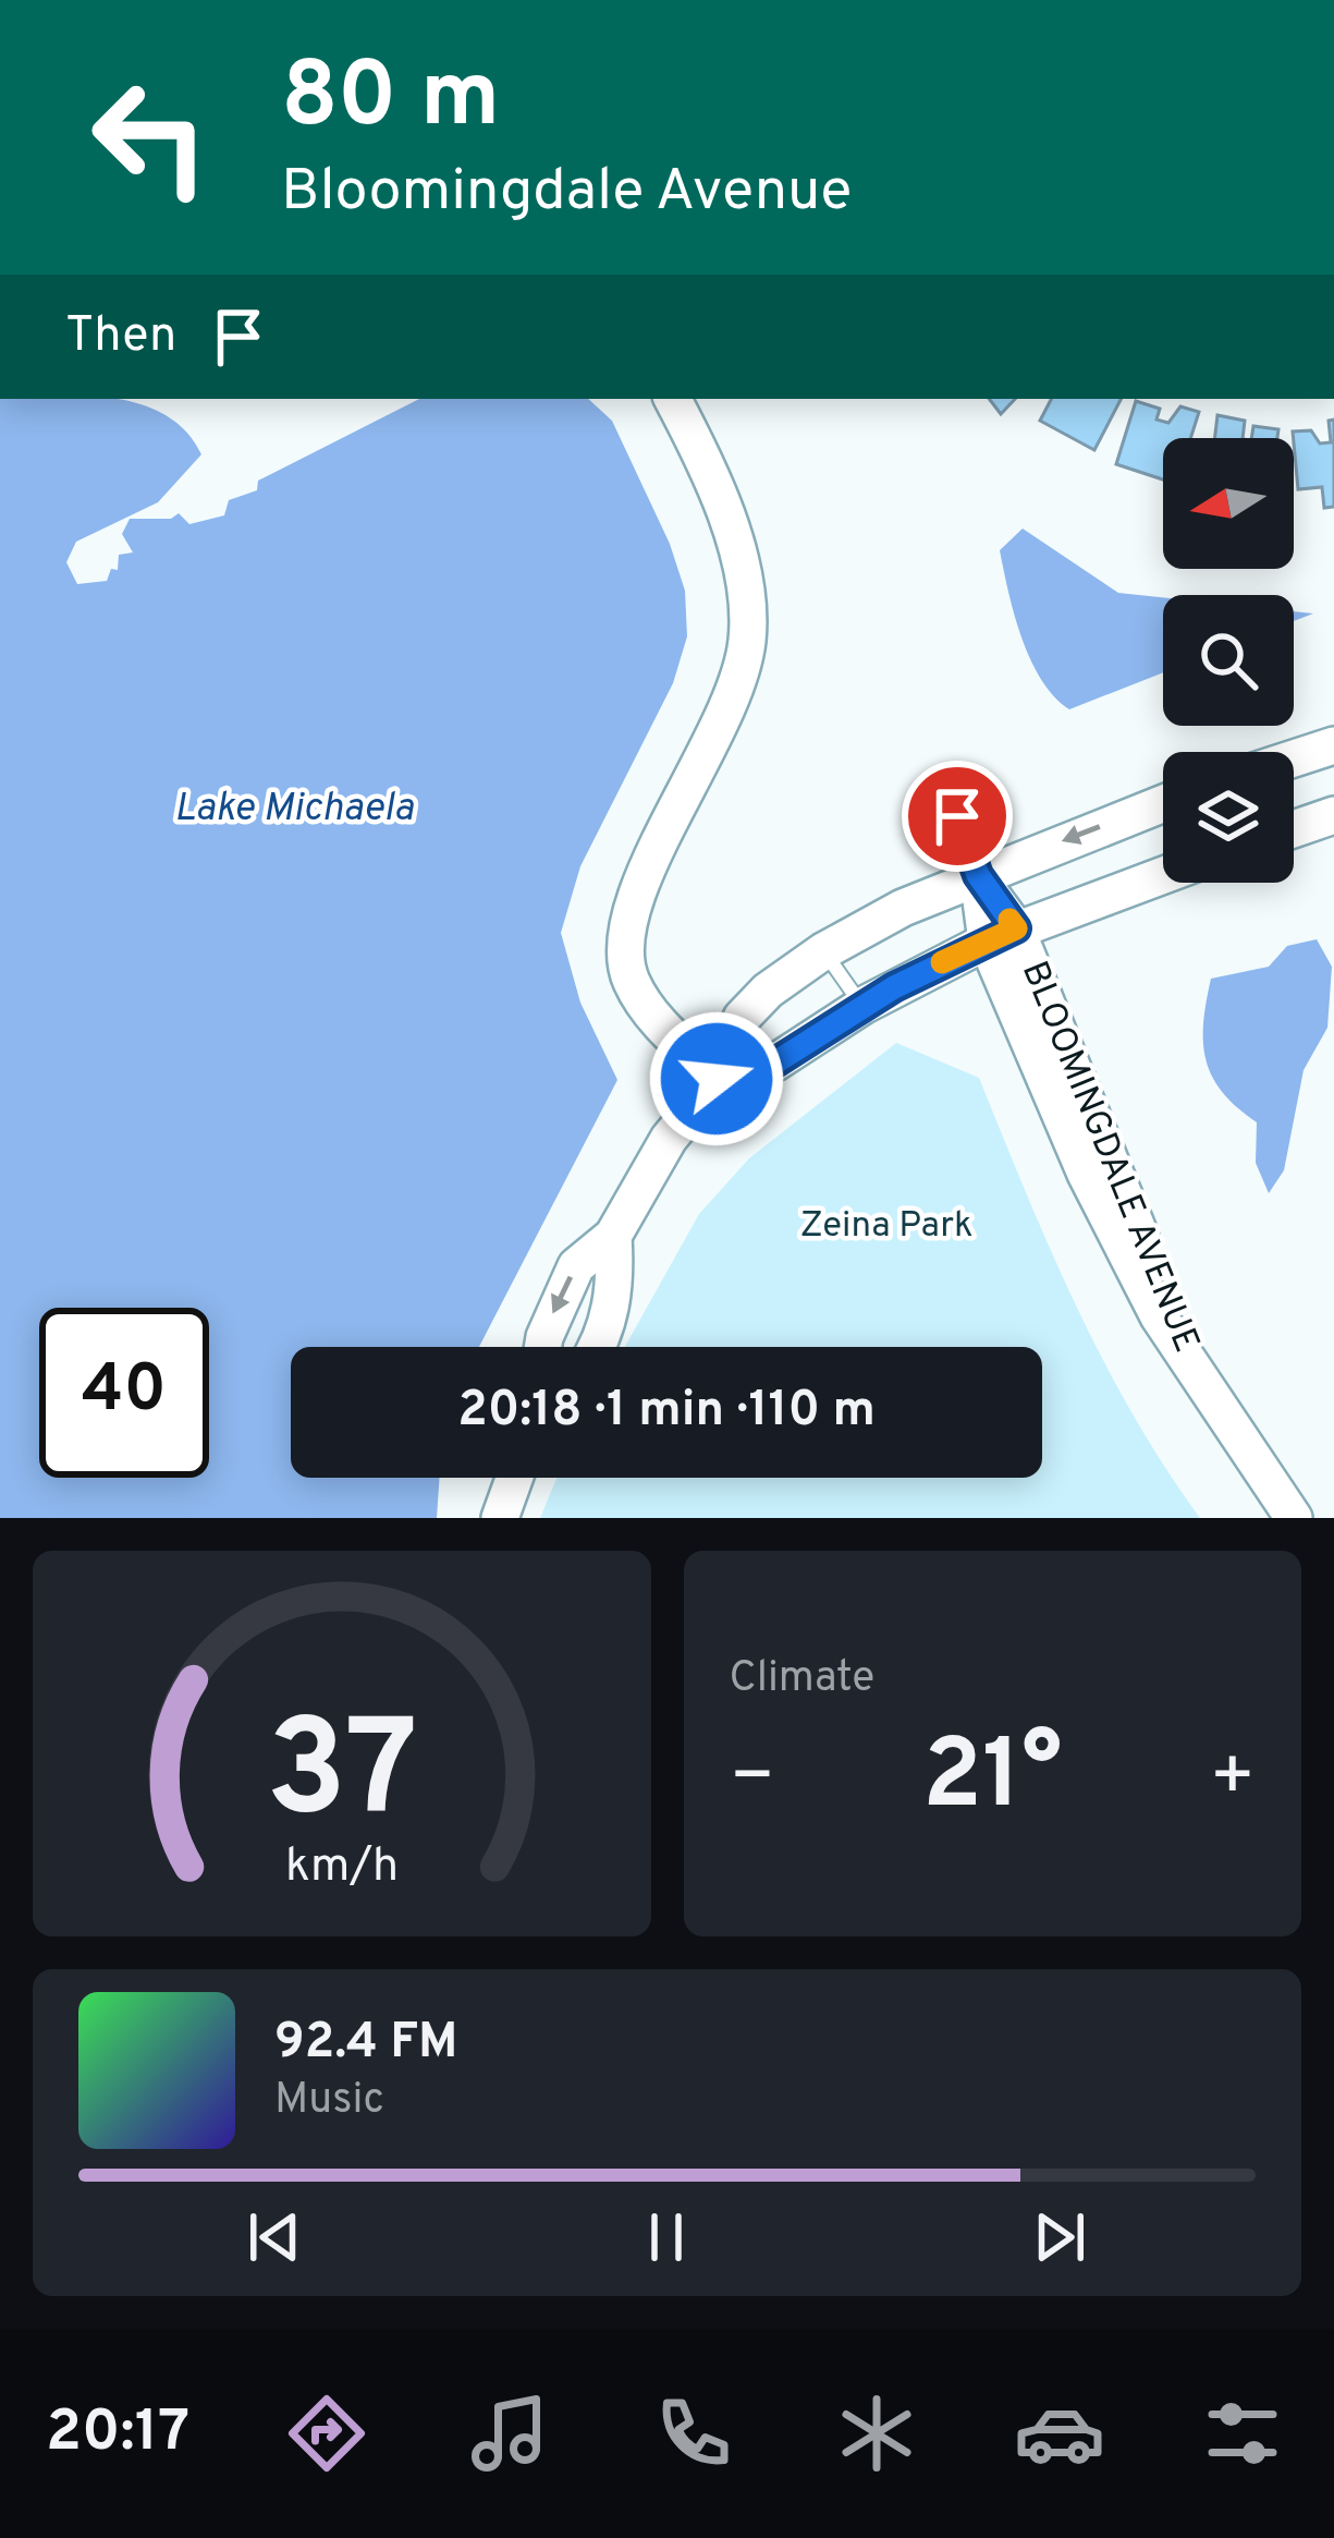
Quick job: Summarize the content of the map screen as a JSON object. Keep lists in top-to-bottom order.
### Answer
{
  "streets": {
    "street": ["BLOOMINGDALE AVENUE"]
  },
  "water": ["Lake Michaela"],
  "parks": ["Zeina Park"],
  "north": "left",
  "page": {
    "turn": ["80 m", "Bloomingdale Avenue"],
    "then": "Then",
    "limit": "40",
    "trip": "20:18 · 1 min · 110 m",
    "tile": "Climate",
    "heat": ["−", "21°", "+"],
    "song": ["92.4 FM", "Music"],
    "tabs": "20:17",
    "gauge": ["37", "km/h"]
  }
}
